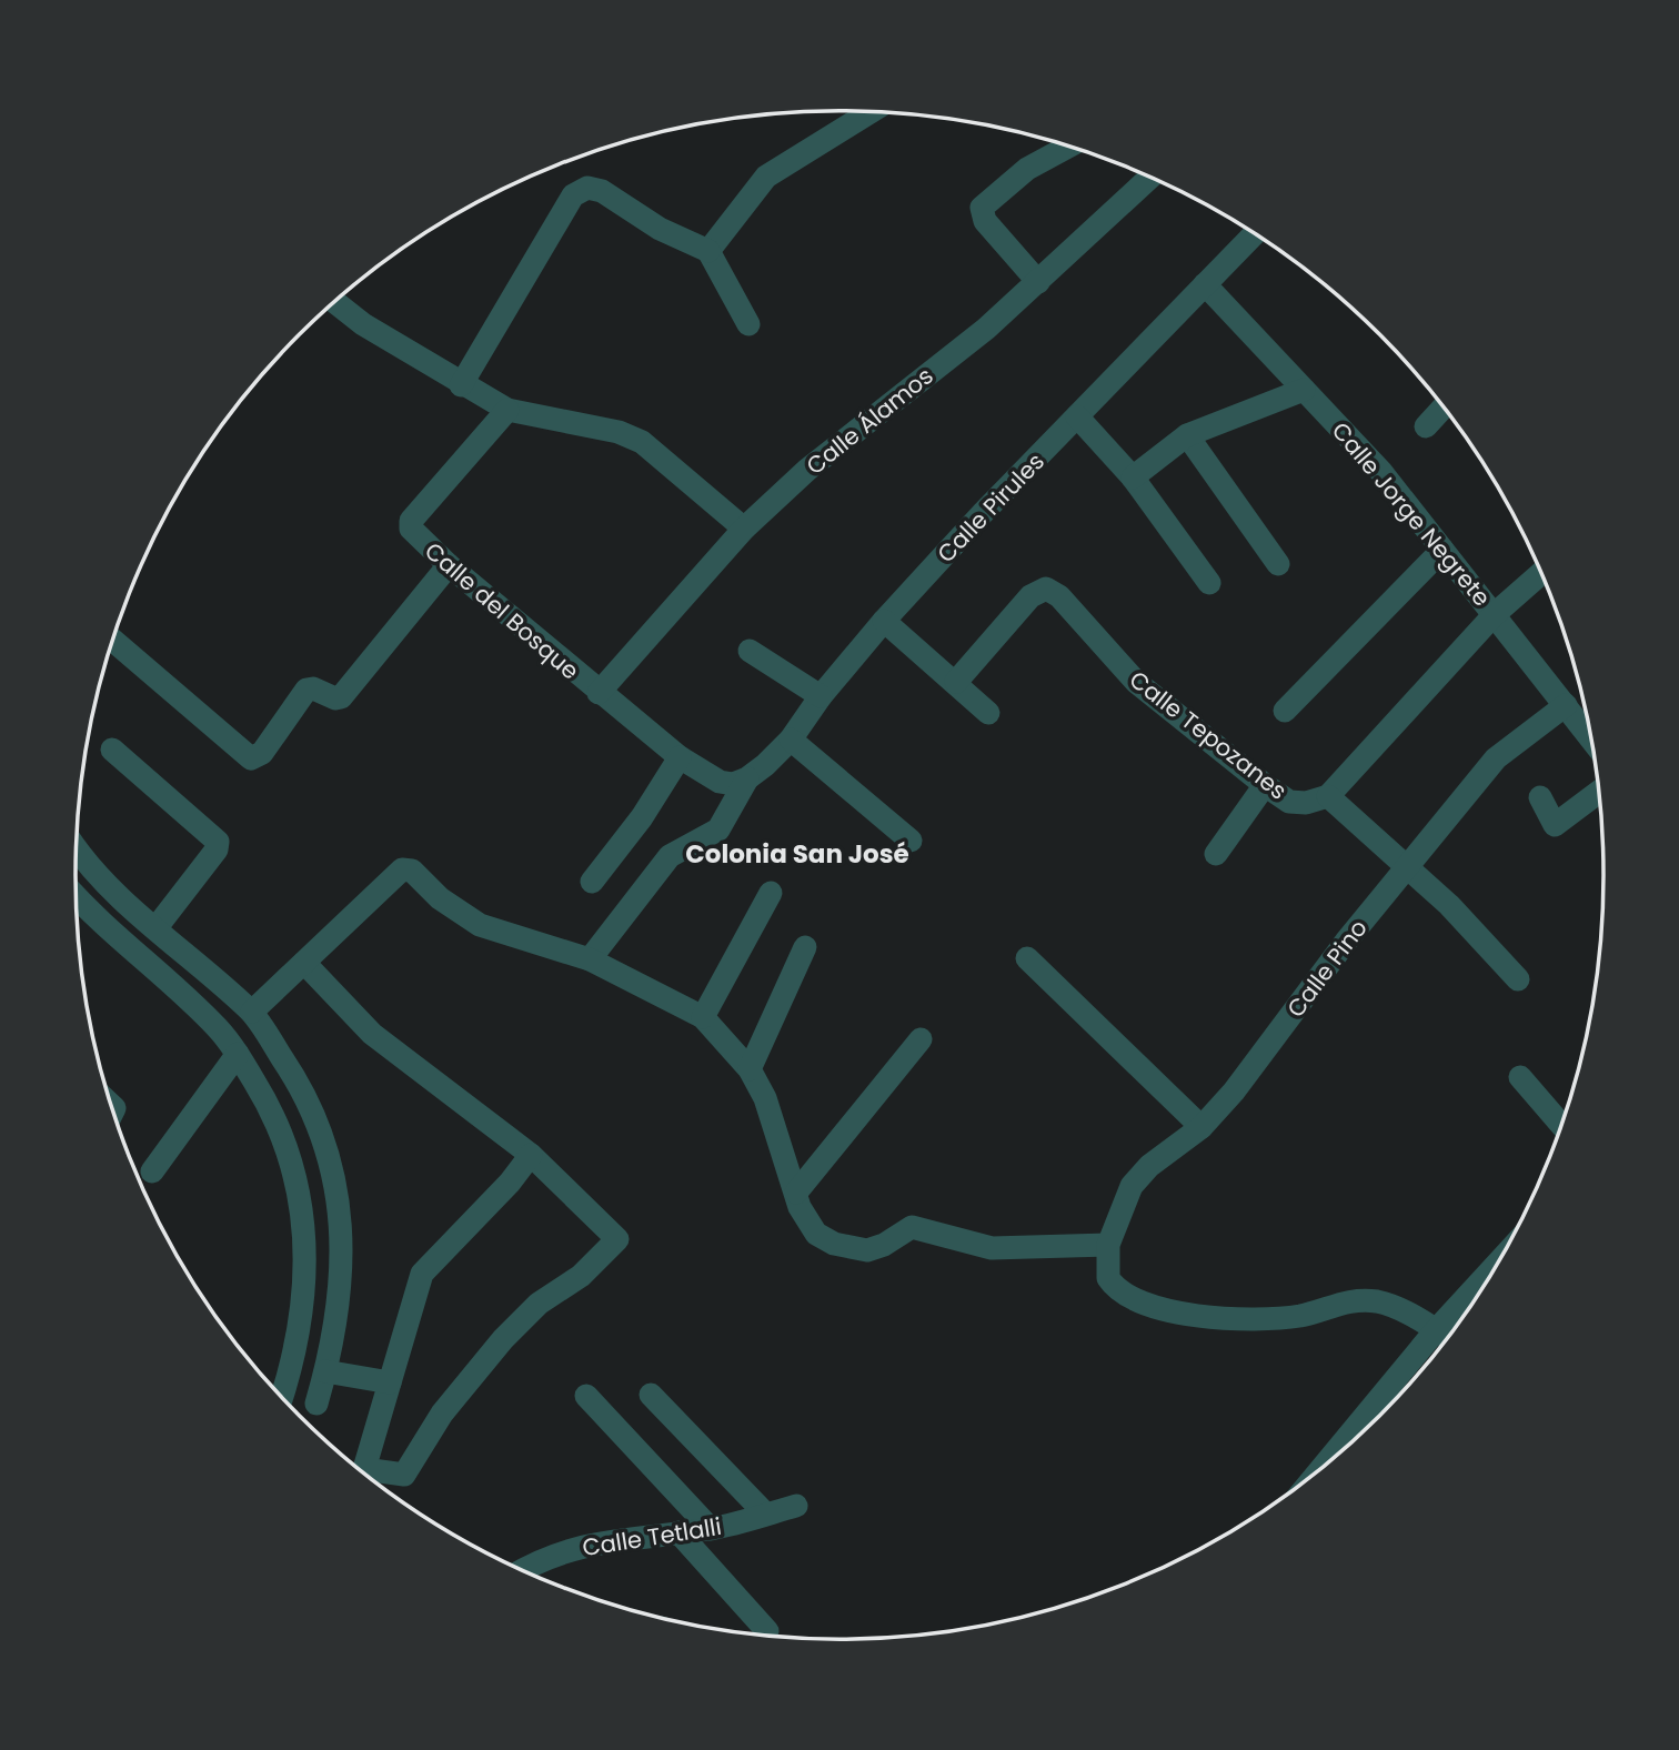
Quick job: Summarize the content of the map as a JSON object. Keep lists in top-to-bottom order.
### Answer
{
  "streets": {
    "street": [
      "Calle Álamos",
      "Calle Pirules",
      "Calle Jorge Negrete",
      "Calle del Bosque",
      "Calle Tepozanes",
      "Calle Pino",
      "Calle Tetlalli"
    ]
  },
  "crossings": [
    ["Calle Álamos", "Calle del Bosque"],
    ["Calle Pirules", "Calle Jorge Negrete"],
    ["Calle Pirules", "Calle del Bosque"],
    ["Calle Jorge Negrete", "Calle Pino"]
  ],
  "districts": ["Colonia San José"]
}
